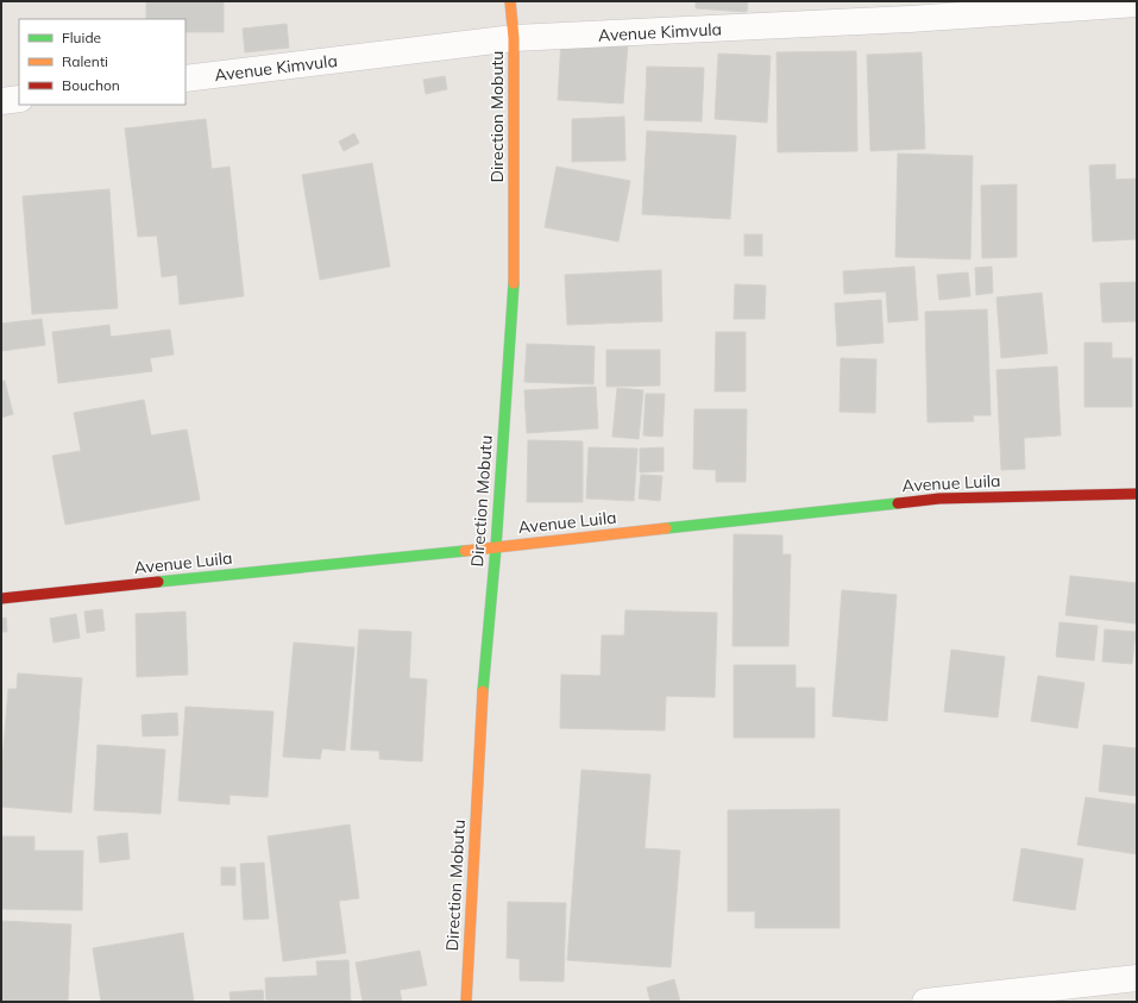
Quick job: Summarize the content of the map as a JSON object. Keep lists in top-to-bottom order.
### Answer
{
  "streets": {
    "street": ["Avenue Kimvula", "Direction Mobutu", "Avenue Luila"]
  },
  "crossings": [
    ["Avenue Kimvula", "Direction Mobutu"],
    ["Direction Mobutu", "Avenue Luila"]
  ],
  "legend": ["Fluide", "Ralenti", "Bouchon"]
}
